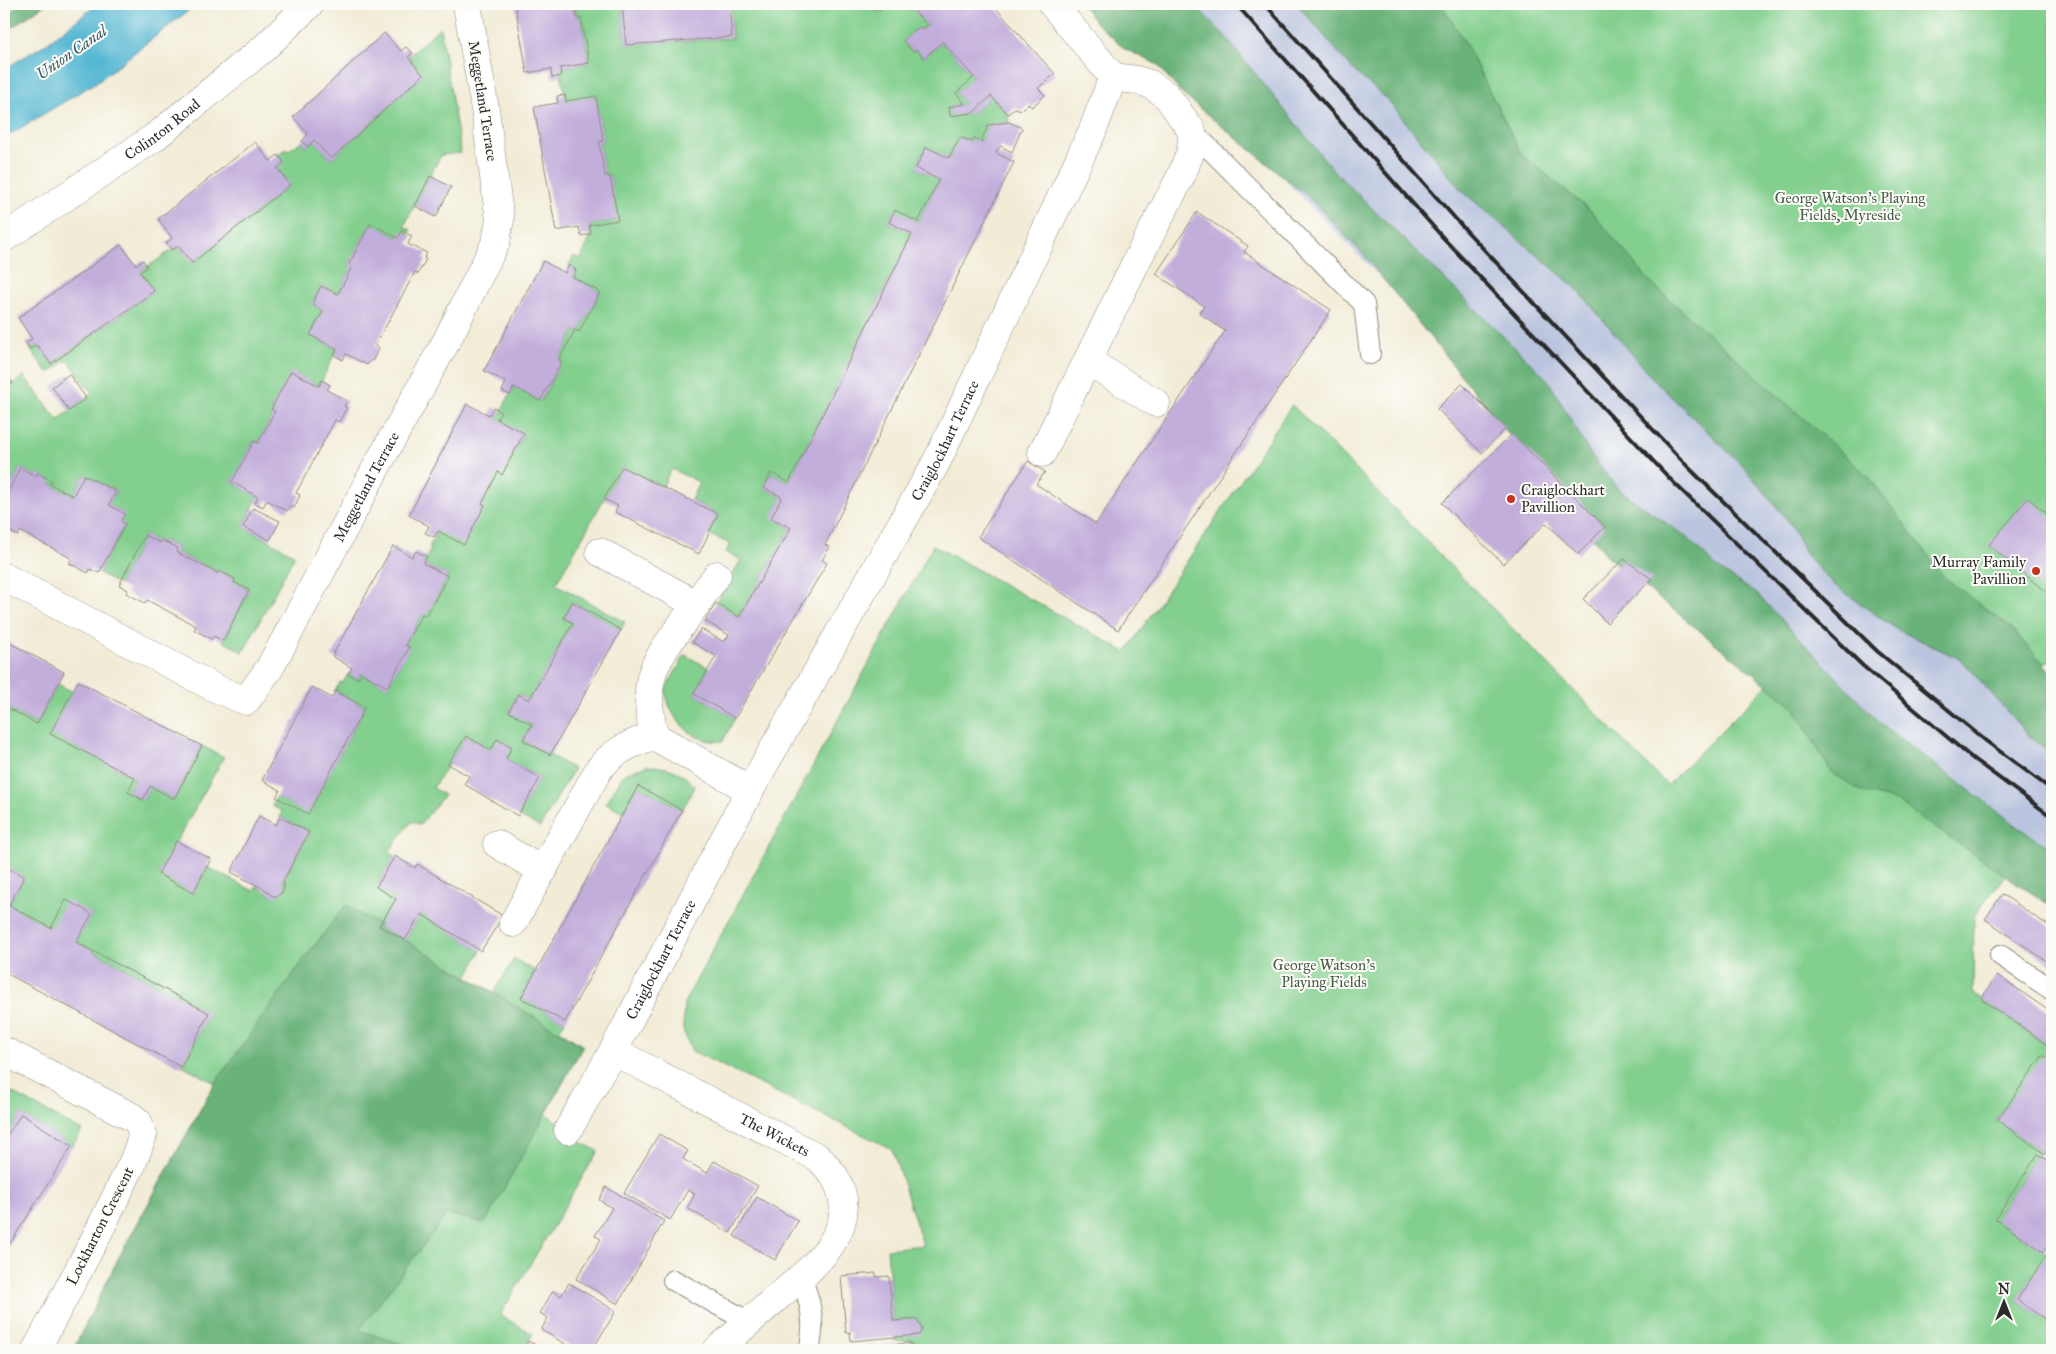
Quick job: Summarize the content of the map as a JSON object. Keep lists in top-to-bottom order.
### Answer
{
  "streets": {
    "street": [
      "Meggetland Terrace",
      "Colinton Road",
      "Craiglockhart Terrace",
      "The Wickets",
      "Lockharton Crescent"
    ]
  },
  "crossings": [
    ["Craiglockhart Terrace", "The Wickets"]
  ],
  "water": ["Union Canal"],
  "parks": ["George Watson's Playing Fields, Myreside", "George Watson's Playing Fields"],
  "places": ["Craiglockhart Pavillion", "Murray Family Pavillion"],
  "north": "top"
}
